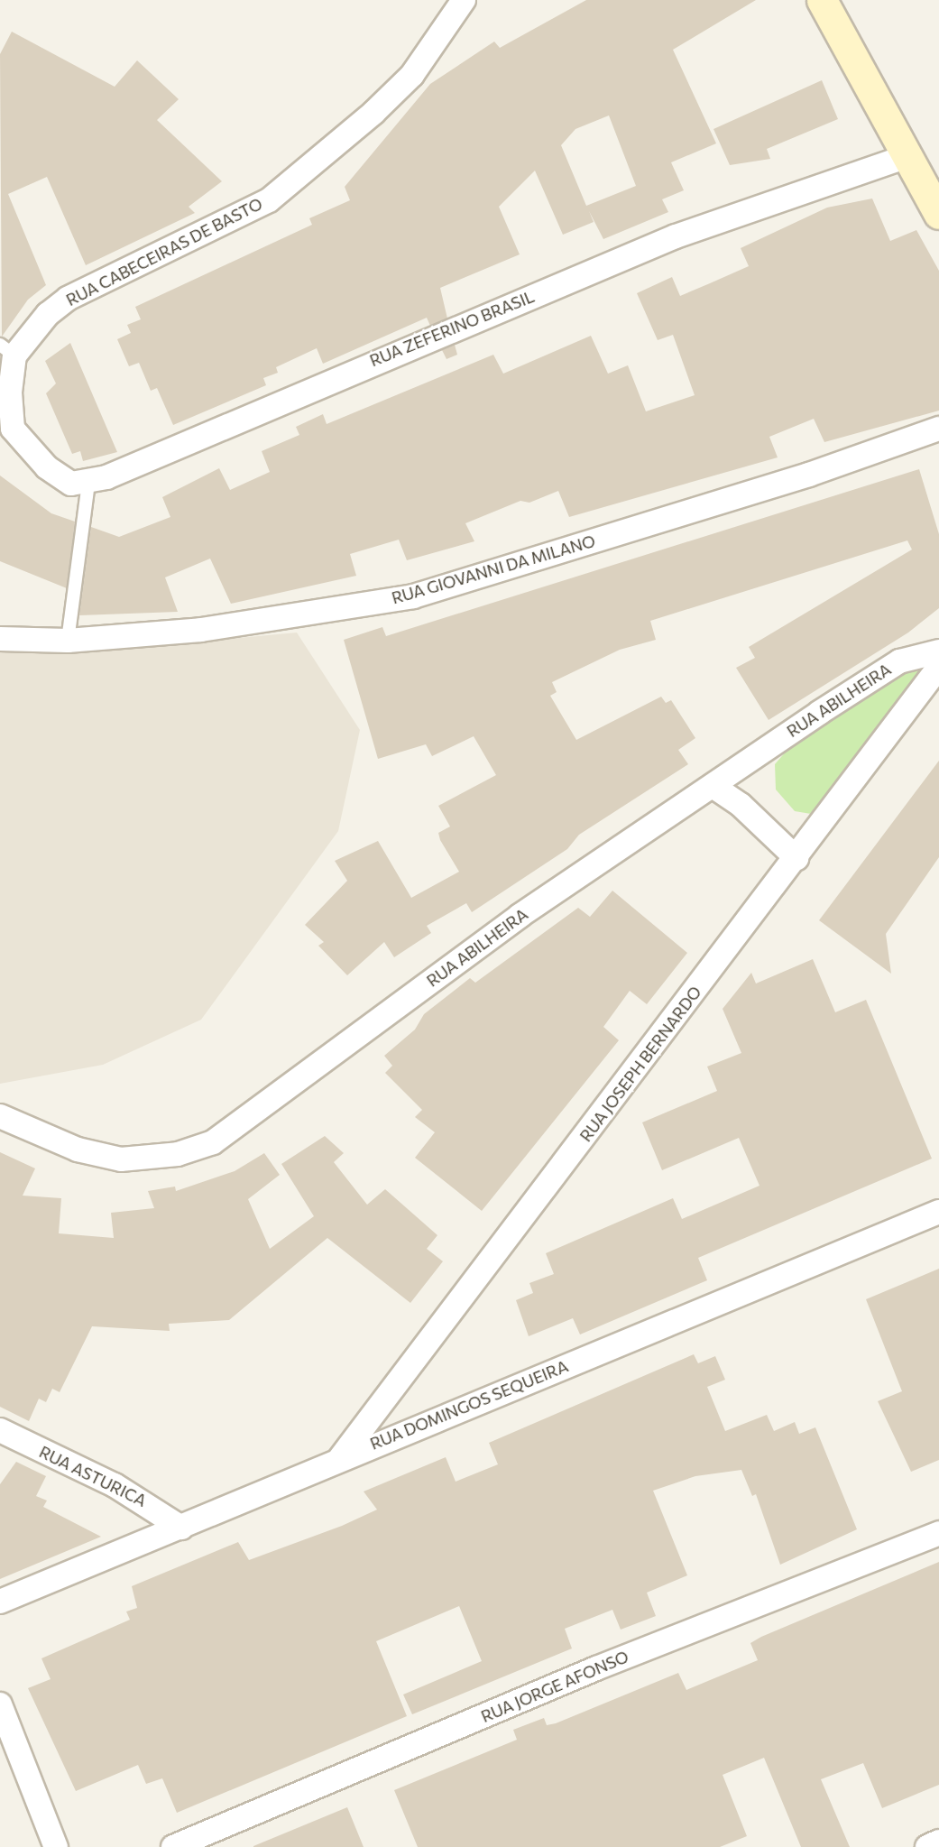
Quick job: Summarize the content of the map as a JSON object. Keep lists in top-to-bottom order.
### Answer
{
  "streets": {
    "street": [
      "RUA CABECEIRAS DE BASTO",
      "RUA ZEFERINO BRASIL",
      "RUA GIOVANNI DA MILANO",
      "RUA ABILHEIRA",
      "RUA JOSEPH BERNARDO",
      "RUA DOMINGOS SEQUEIRA",
      "RUA ASTURICA",
      "RUA JORGE AFONSO"
    ]
  },
  "crossings": [
    ["RUA CABECEIRAS DE BASTO", "RUA ZEFERINO BRASIL"],
    ["RUA JOSEPH BERNARDO", "RUA DOMINGOS SEQUEIRA"],
    ["RUA DOMINGOS SEQUEIRA", "RUA ASTURICA"]
  ]
}
